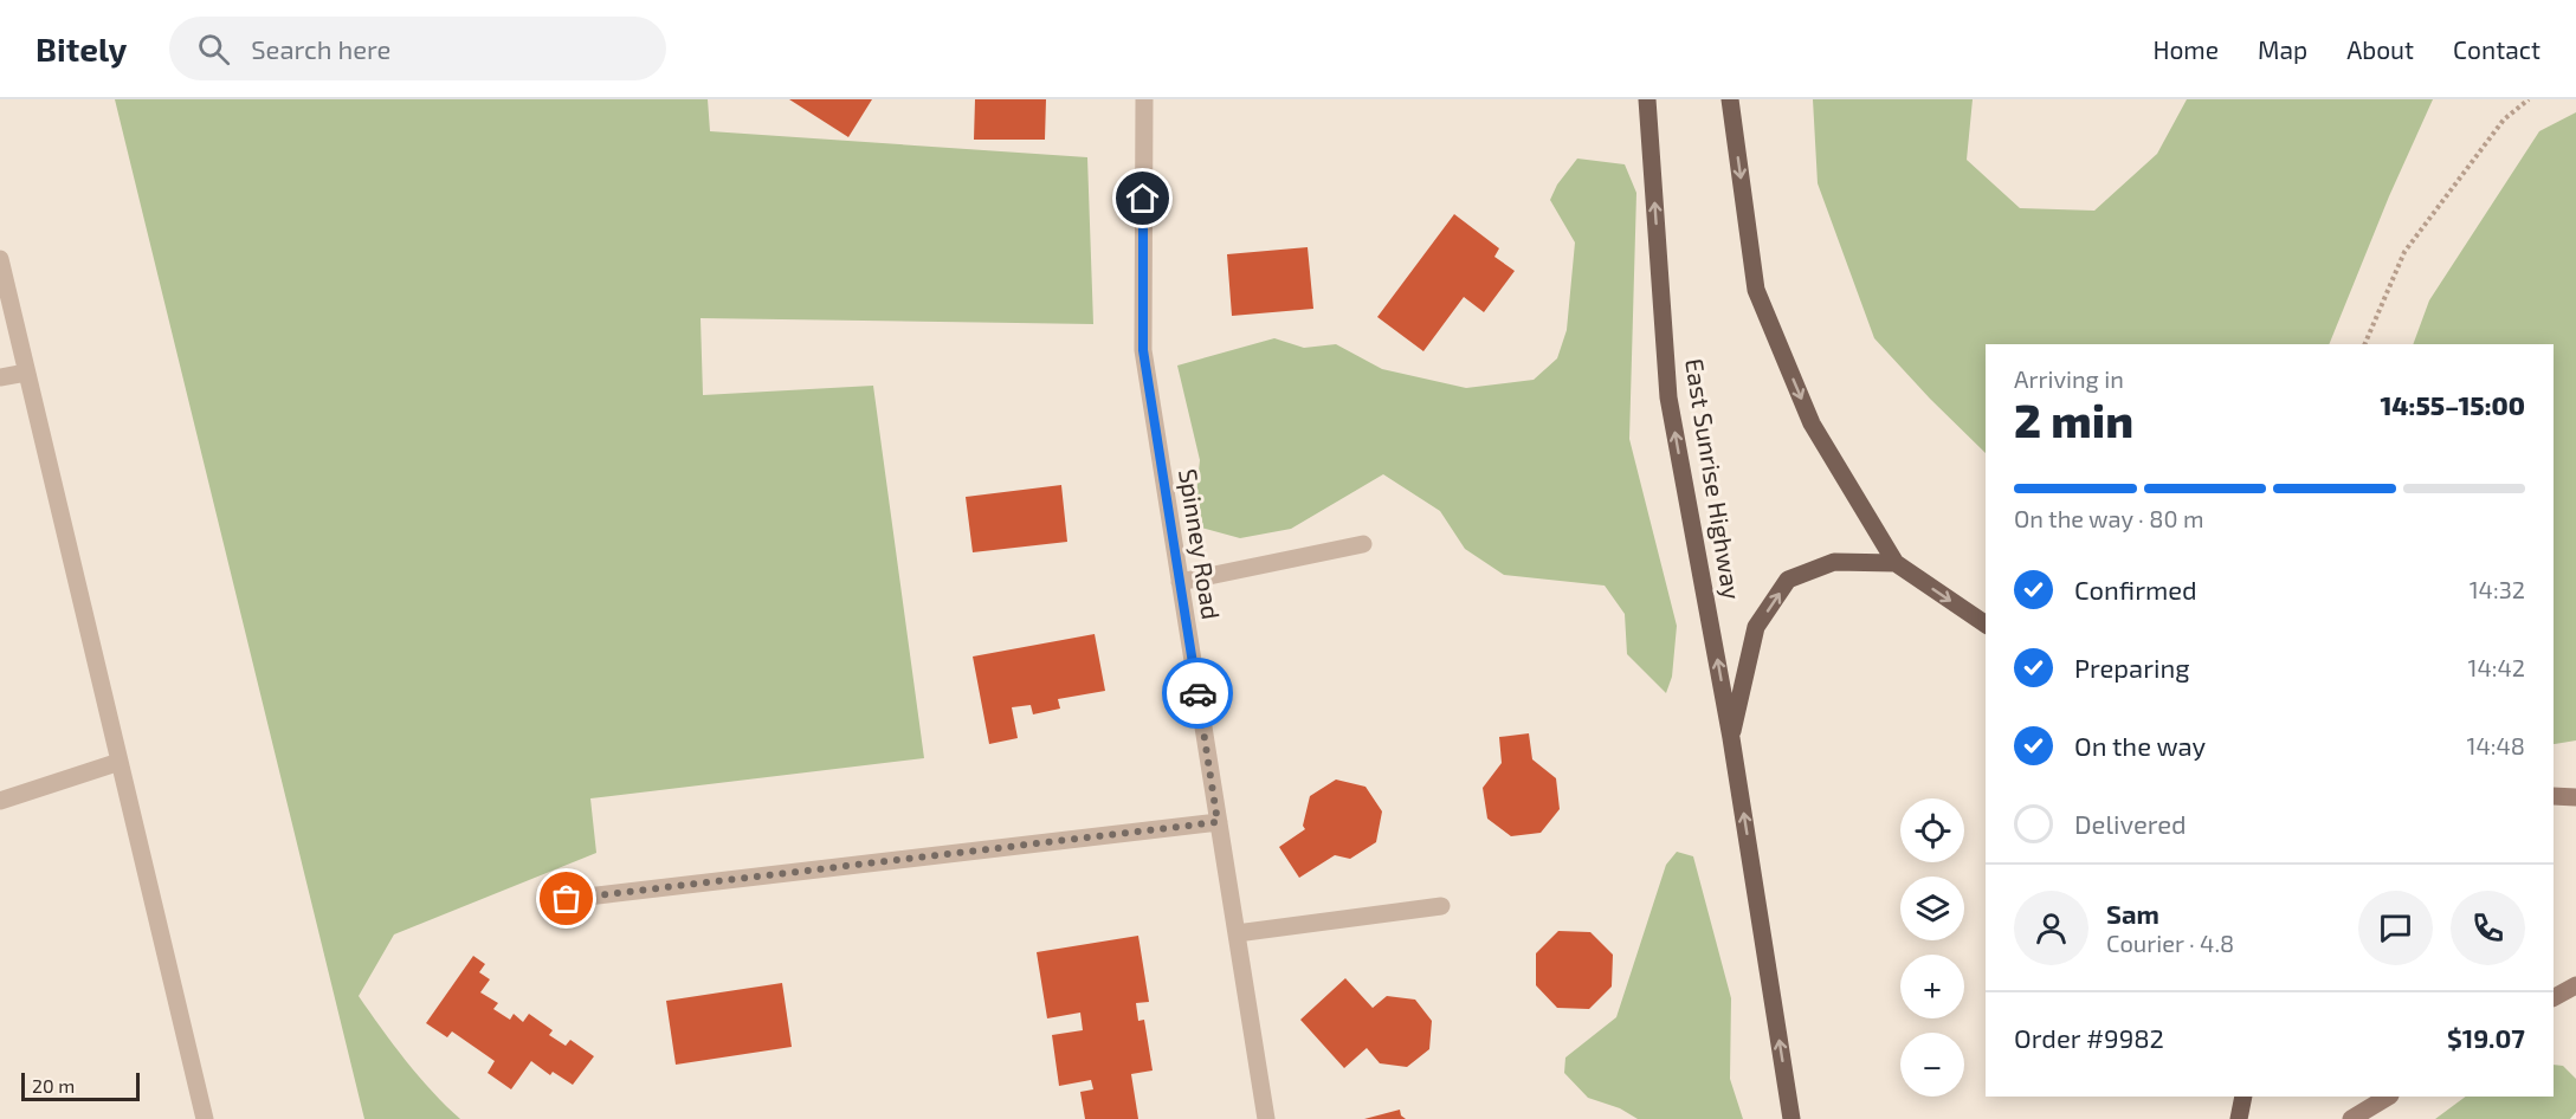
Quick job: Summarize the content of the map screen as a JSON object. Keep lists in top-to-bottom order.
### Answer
{
  "streets": {
    "main road": ["East Sunrise Highway"],
    "street": ["Spinney Road"]
  },
  "scale_bar": "20 m",
  "page": {
    "header": "Bitely",
    "search": "Search here",
    "nav": [
      "Home",
      "Map",
      "About",
      "Contact"
    ],
    "heading": ["2 min", "Arriving in", "14:55–15:00"],
    "panel": [
      "Sam",
      "Courier · 4.8",
      "Order #9982",
      "$19.07"
    ],
    "bar": "On the way · 80 m",
    "list": [
      ["Confirmed", "14:32"],
      ["Preparing", "14:42"],
      ["On the way", "14:48"],
      "Delivered"
    ],
    "map_buttons": ["+", "−"],
    "scale": "20 m"
  }
}
